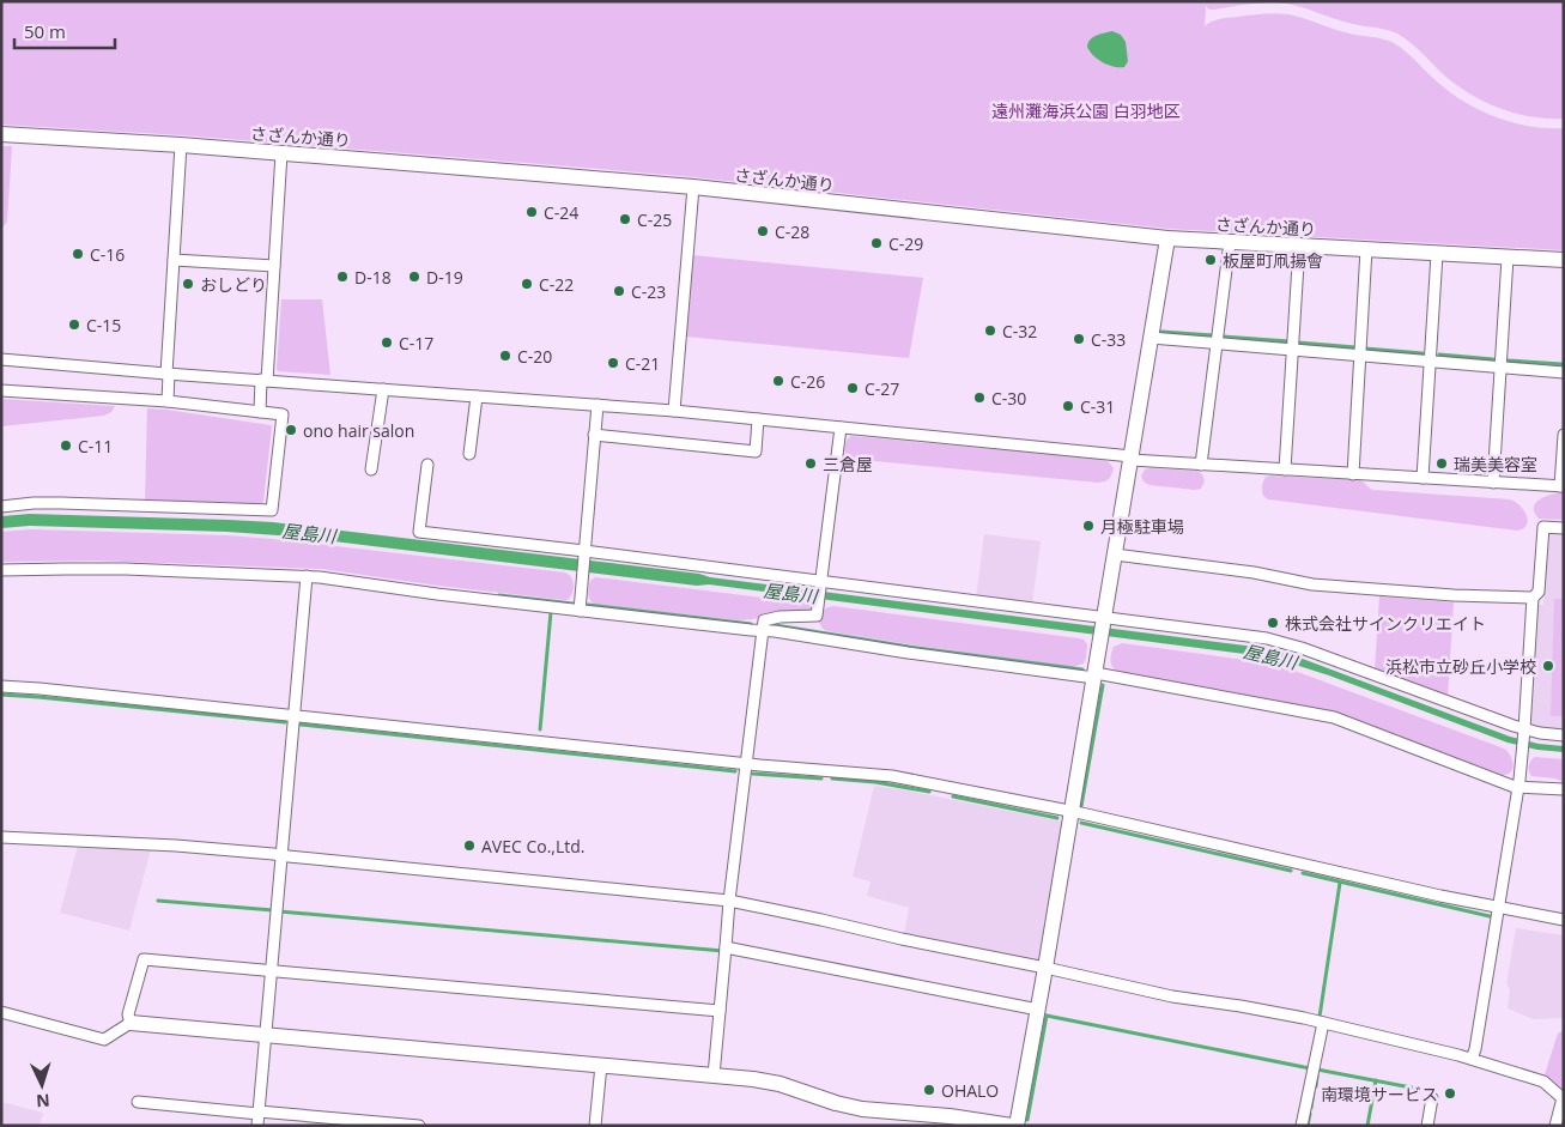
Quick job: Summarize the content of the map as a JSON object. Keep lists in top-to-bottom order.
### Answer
{
  "streets": {
    "street": ["さざんか通り"]
  },
  "water": ["屋島川"],
  "parks": ["遠州灘海浜公園 白羽地区"],
  "places": [
    "C-24",
    "C-25",
    "C-28",
    "C-29",
    "C-16",
    "板屋町凧揚會",
    "D-18",
    "D-19",
    "おしどり",
    "C-22",
    "C-23",
    "C-15",
    "C-32",
    "C-33",
    "C-17",
    "C-20",
    "C-21",
    "C-26",
    "C-27",
    "C-30",
    "C-31",
    "ono hair salon",
    "C-11",
    "三倉屋",
    "瑞美美容室",
    "月極駐車場",
    "株式会社サインクリエイト",
    "浜松市立砂丘小学校",
    "AVEC Co.,Ltd.",
    "OHALO",
    "南環境サービス"
  ],
  "scale_bar": "50 m",
  "north": "bottom"
}
